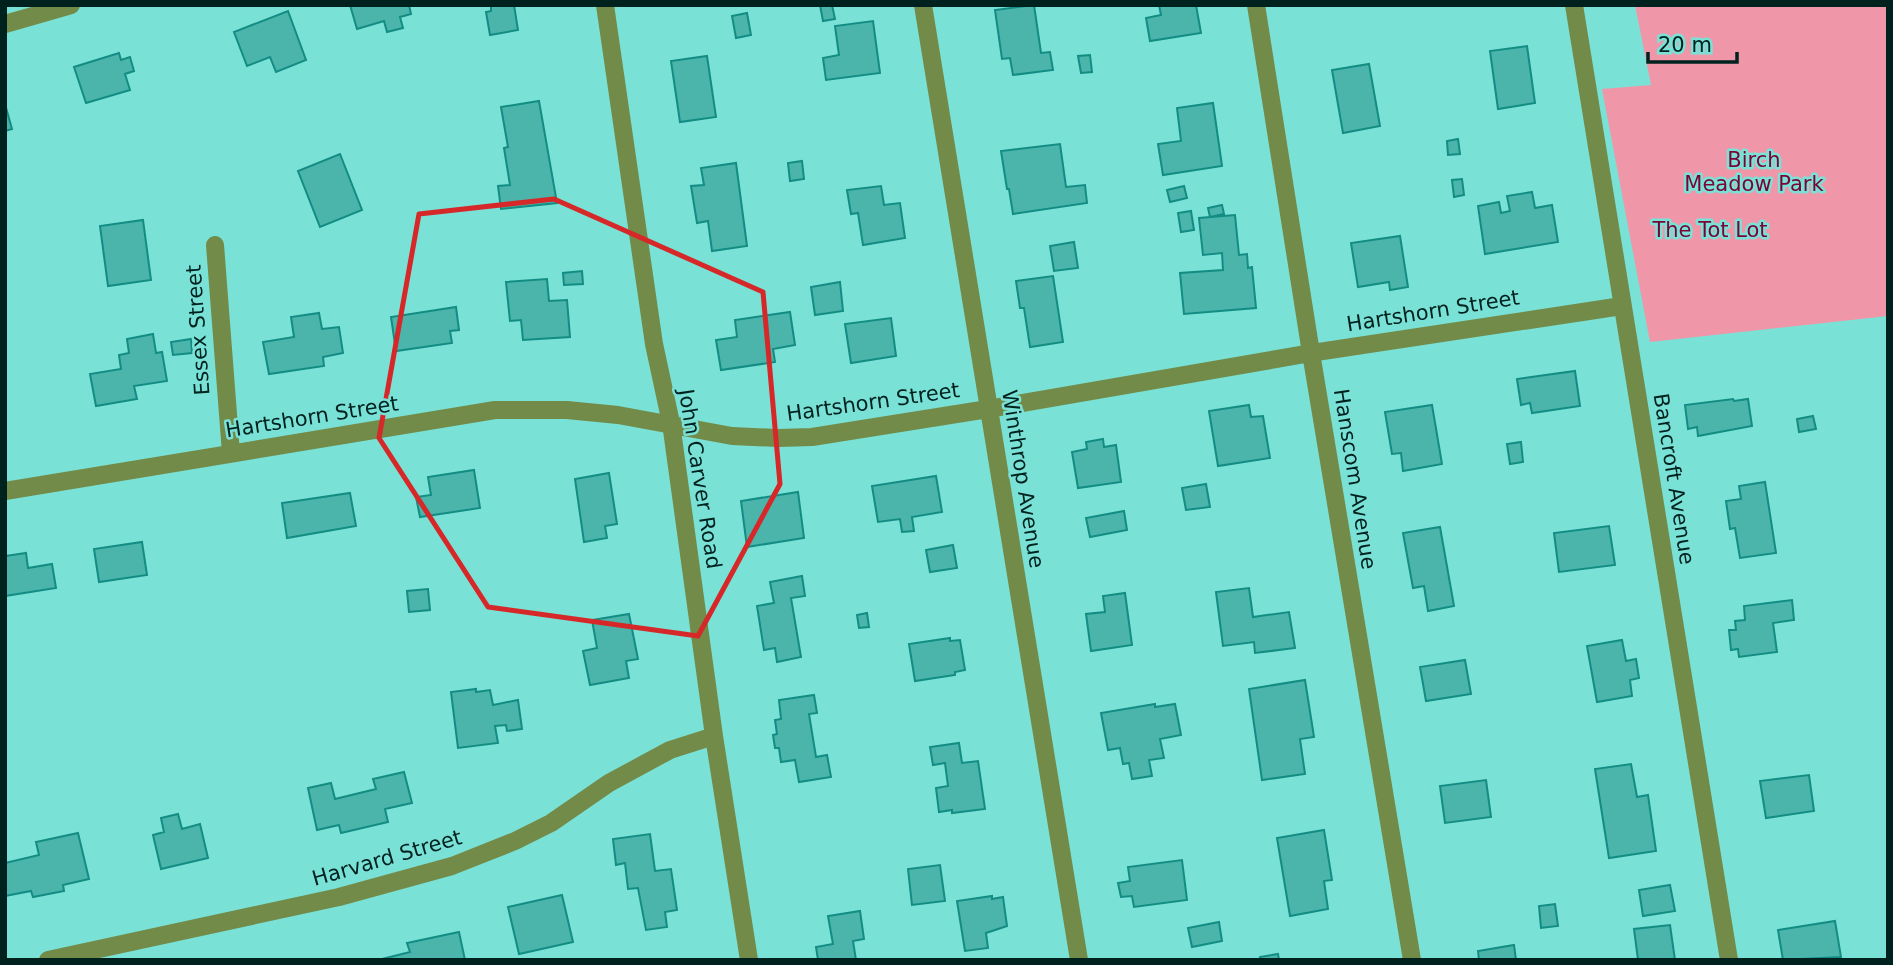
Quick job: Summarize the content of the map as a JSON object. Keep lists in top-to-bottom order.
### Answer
{
  "streets": {
    "street": [
      "Hartshorn Street",
      "Essex Street",
      "John Carver Road",
      "Winthrop Avenue",
      "Hanscom Avenue",
      "Bancroft Avenue",
      "Harvard Street"
    ]
  },
  "crossings": [
    ["Hartshorn Street", "Essex Street"],
    ["Hartshorn Street", "John Carver Road"],
    ["Hartshorn Street", "Winthrop Avenue"],
    ["Hartshorn Street", "Hanscom Avenue"],
    ["Hartshorn Street", "Bancroft Avenue"],
    ["John Carver Road", "Harvard Street"]
  ],
  "parks": ["Birch Meadow Park", "The Tot Lot"],
  "scale_bar": "20 m"
}
